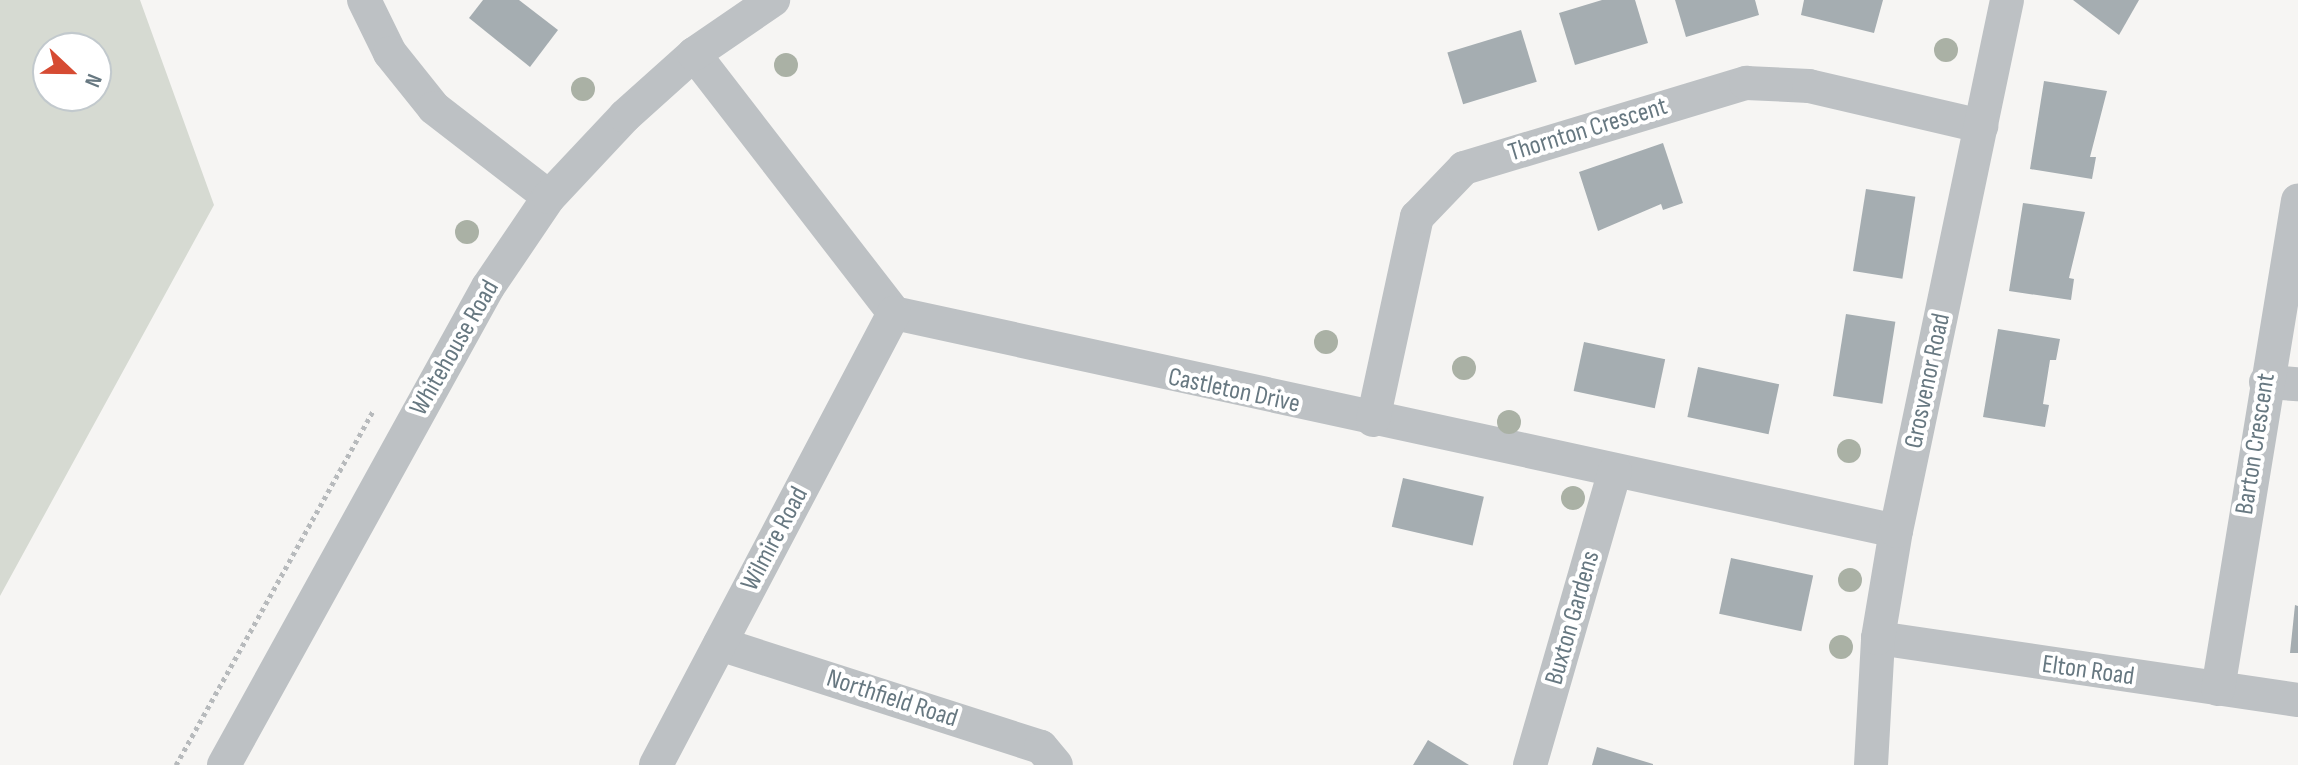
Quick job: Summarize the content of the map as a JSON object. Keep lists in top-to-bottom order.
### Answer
{
  "streets": {
    "street": [
      "Thornton Crescent",
      "Whitehouse Road",
      "Grosvenor Road",
      "Castleton Drive",
      "Barton Crescent",
      "Wilmire Road",
      "Buxton Gardens",
      "Elton Road",
      "Northfield Road"
    ]
  },
  "crossings": [
    ["Thornton Crescent", "Grosvenor Road"],
    ["Thornton Crescent", "Castleton Drive"],
    ["Grosvenor Road", "Castleton Drive"],
    ["Grosvenor Road", "Elton Road"],
    ["Castleton Drive", "Wilmire Road"],
    ["Castleton Drive", "Buxton Gardens"],
    ["Barton Crescent", "Elton Road"],
    ["Wilmire Road", "Northfield Road"]
  ],
  "north": "right"
}
